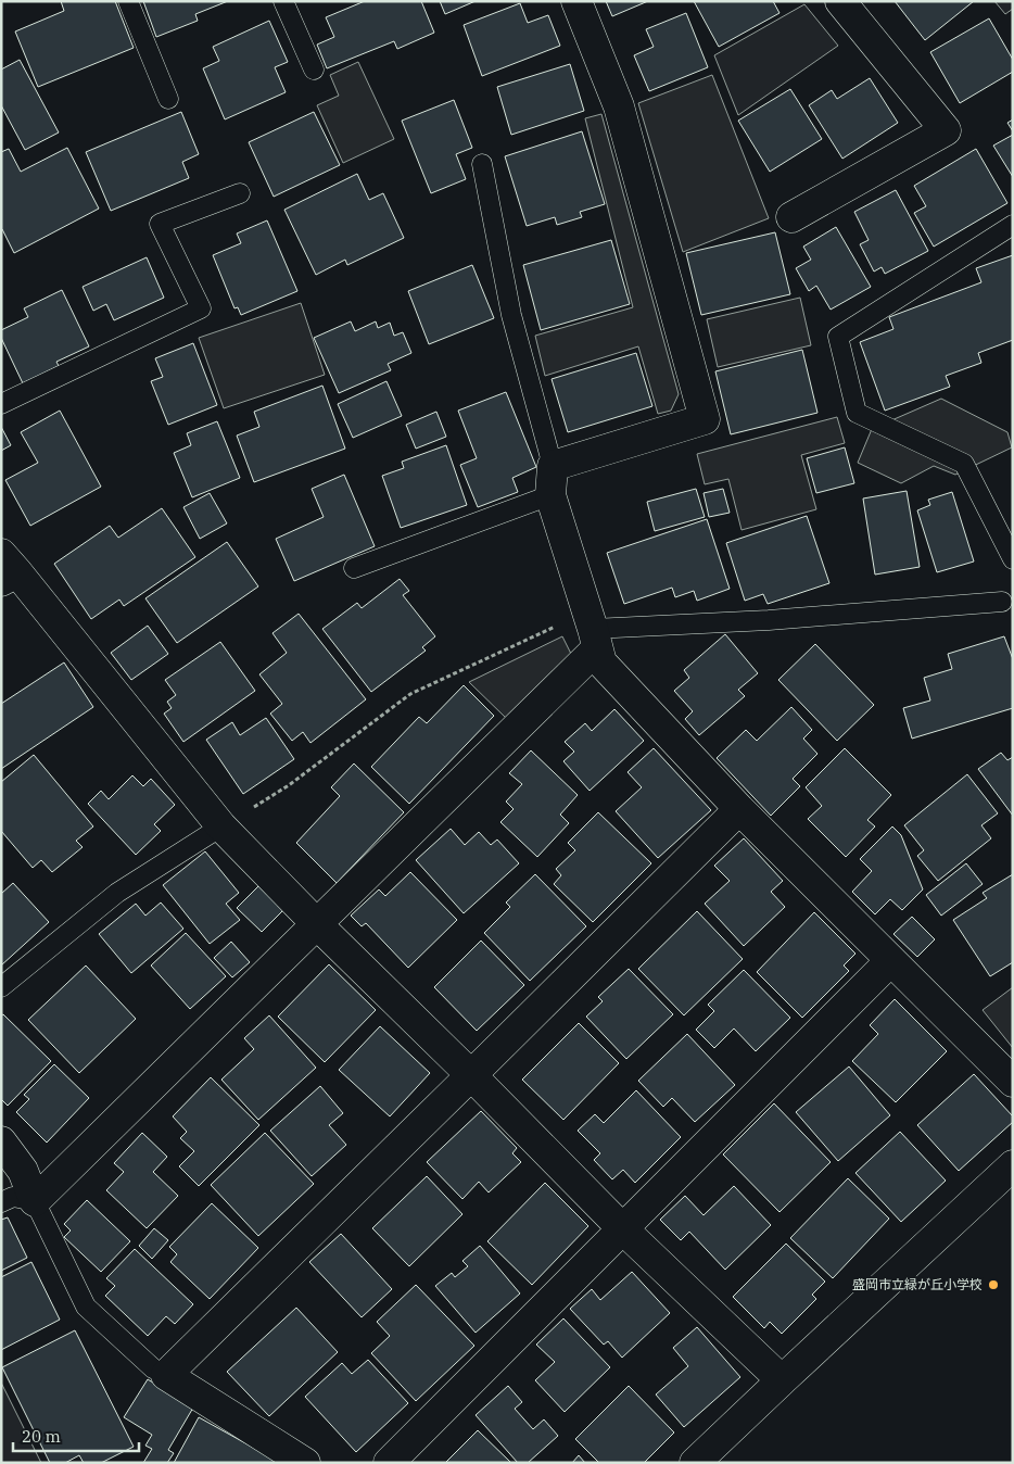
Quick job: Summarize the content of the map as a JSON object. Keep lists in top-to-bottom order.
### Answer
{
  "places": ["盛岡市立緑が丘小学校"],
  "scale_bar": "20 m"
}
